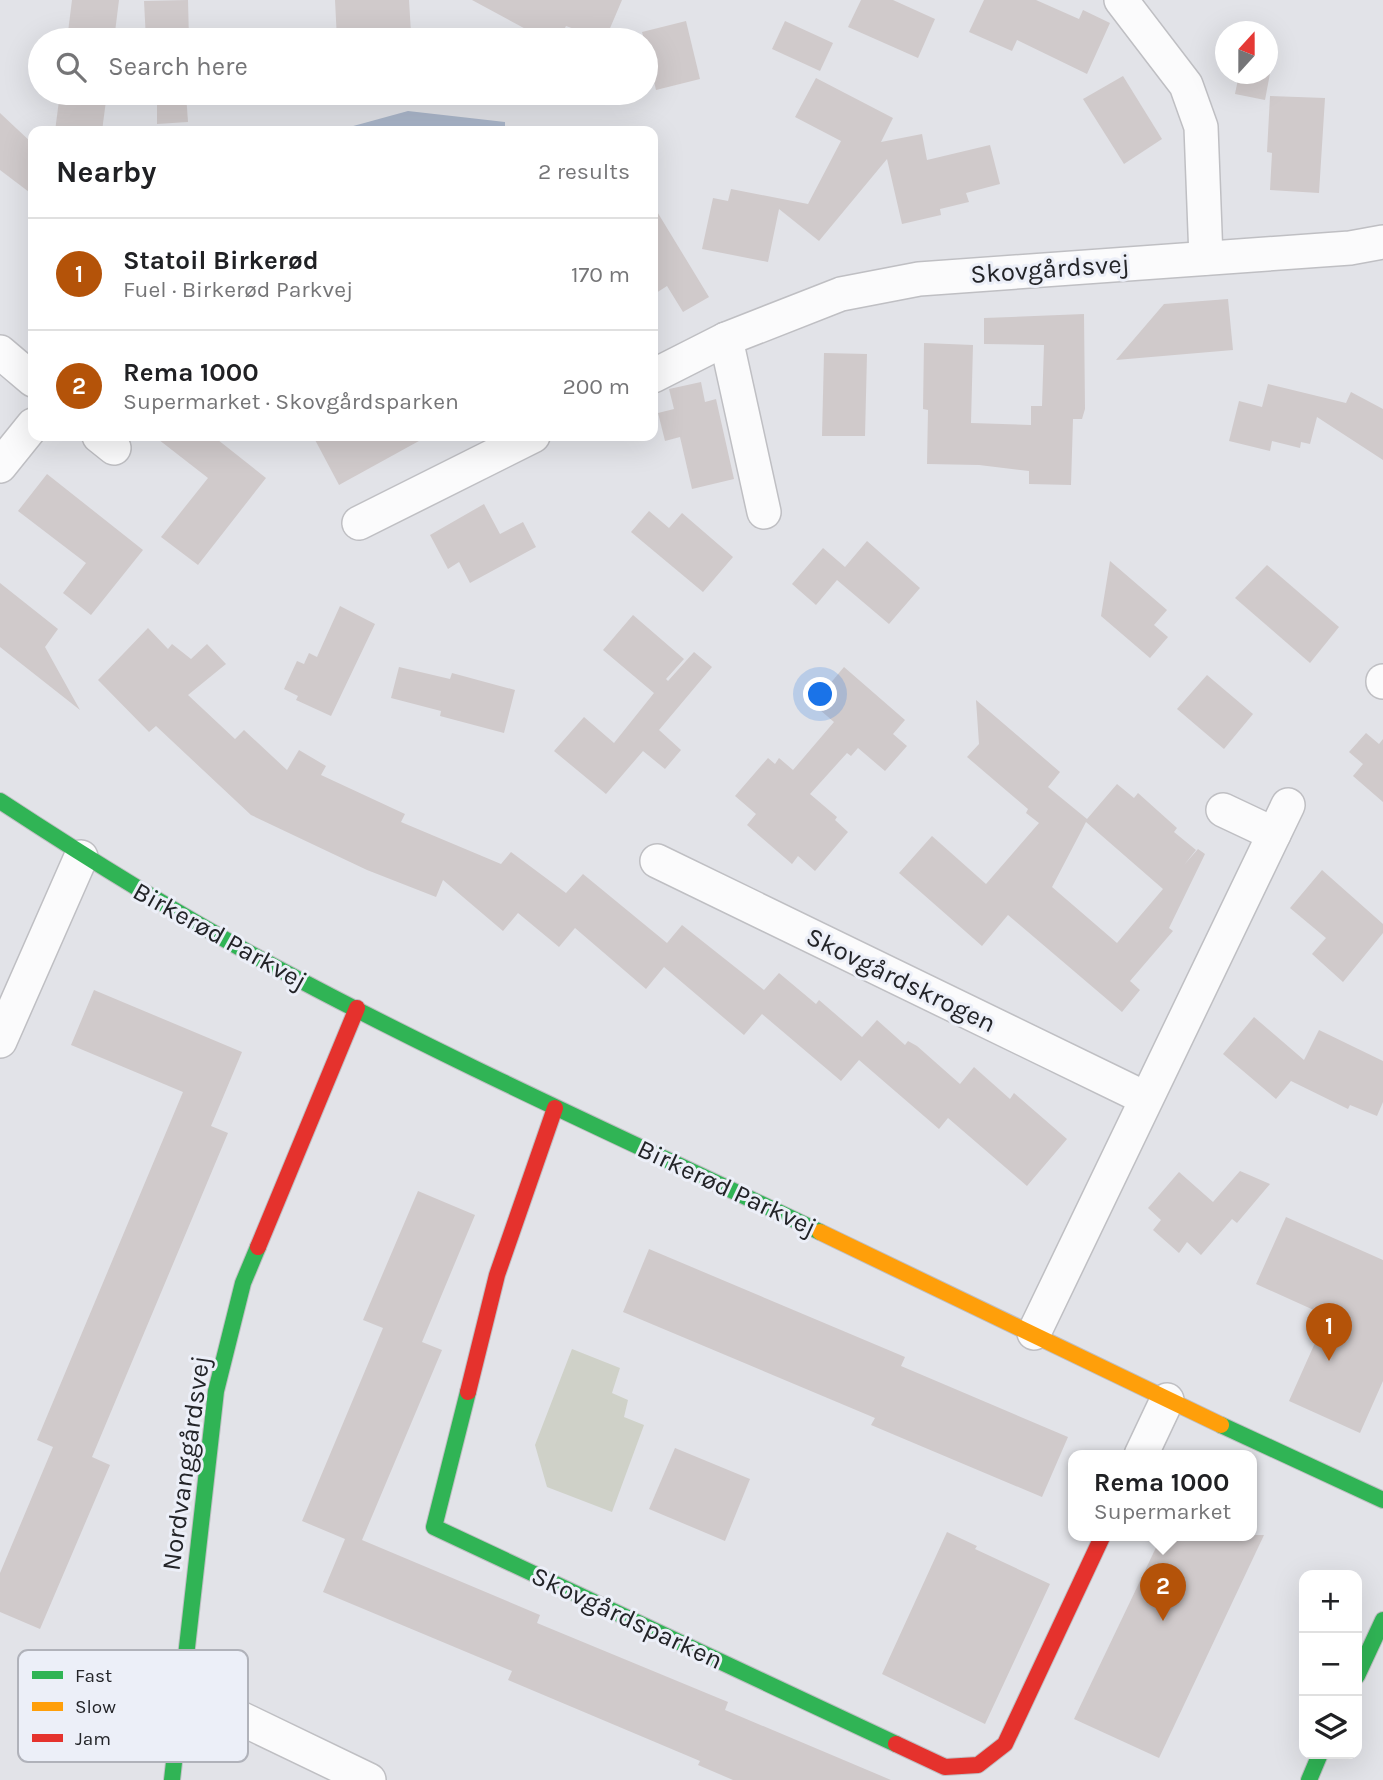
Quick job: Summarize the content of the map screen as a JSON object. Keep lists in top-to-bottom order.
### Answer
{
  "streets": {
    "street": [
      "Skovgårdsvej",
      "Birkerød Parkvej",
      "Skovgårdskrogen",
      "Nordvanggårdsvej",
      "Skovgårdsparken"
    ]
  },
  "crossings": [
    ["Birkerød Parkvej", "Nordvanggårdsvej"],
    ["Birkerød Parkvej", "Skovgårdsparken"]
  ],
  "legend": ["Fast", "Slow", "Jam"],
  "north": "top",
  "page": {
    "search": "Search here",
    "heading": ["Nearby", "2 results"],
    "list": [
      {
        "mark": "1",
        "name": "Statoil Birkerød",
        "note": "Fuel · Birkerød Parkvej",
        "value": "170 m"
      },
      {
        "mark": "2",
        "name": "Rema 1000",
        "note": "Supermarket · Skovgårdsparken",
        "value": "200 m"
      }
    ],
    "pins": ["1", "2"],
    "popup": ["Rema 1000", "Supermarket"],
    "map_buttons": ["+", "−"]
  }
}
